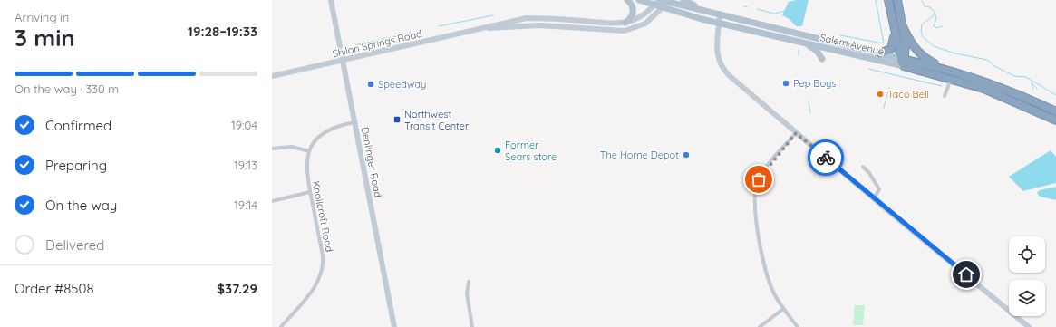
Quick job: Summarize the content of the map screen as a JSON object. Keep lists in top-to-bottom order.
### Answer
{
  "streets": {
    "highway": ["Salem Avenue"],
    "street": ["Shiloh Springs Road", "Denlinger Road", "Knollcroft Road"]
  },
  "crossings": [
    ["Shiloh Springs Road", "Salem Avenue"],
    ["Shiloh Springs Road", "Denlinger Road"],
    ["Denlinger Road", "Knollcroft Road"]
  ],
  "places": {
    "other": [
      "Pep Boys",
      "Speedway",
      "Taco Bell",
      "Former Sears store",
      "The Home Depot"
    ],
    "transit": ["Northwest Transit Center"]
  },
  "page": {
    "heading": ["3 min", "Arriving in", "19:28–19:33"],
    "panel": ["Order #8508", "$37.29"],
    "bar": "On the way · 330 m",
    "list": [
      ["Confirmed", "19:04"],
      ["Preparing", "19:13"],
      ["On the way", "19:14"],
      "Delivered"
    ]
  }
}
